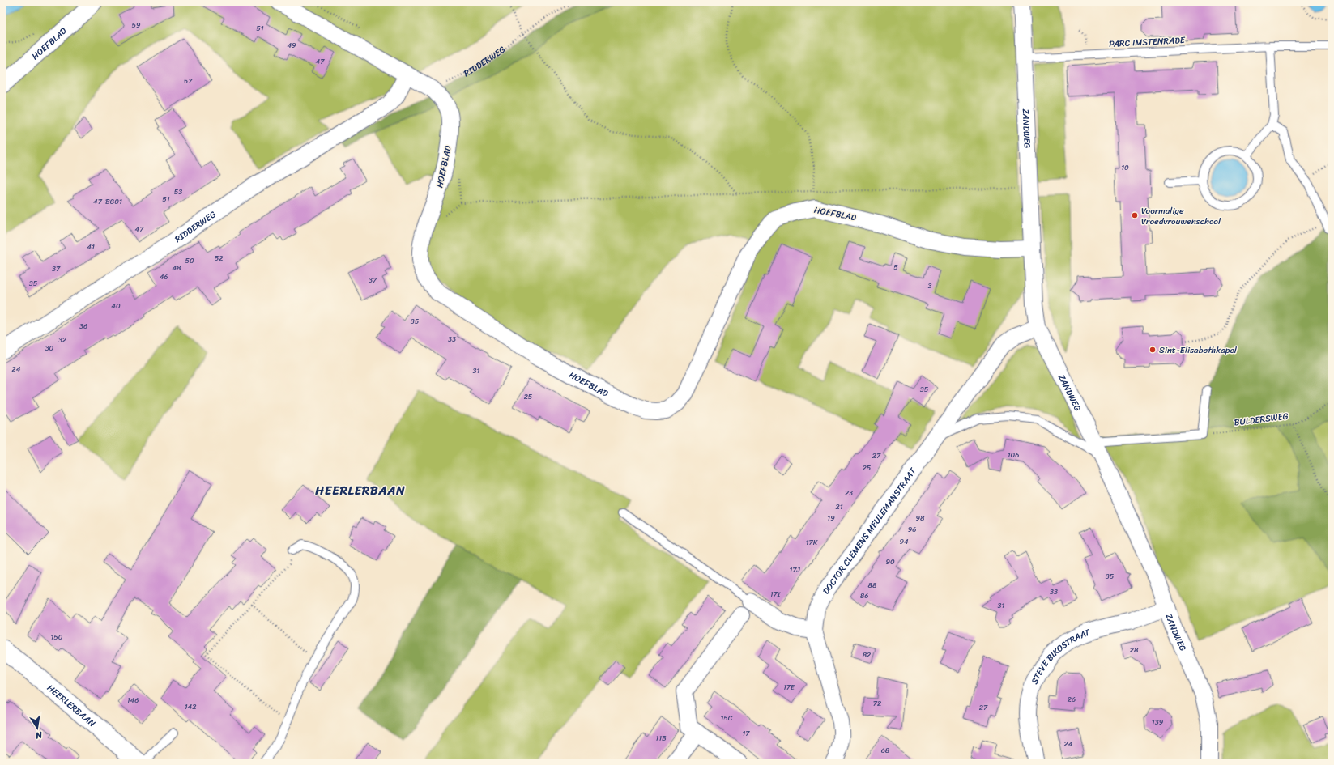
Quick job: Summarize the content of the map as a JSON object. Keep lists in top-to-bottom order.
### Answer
{
  "streets": {
    "street": [
      "HOEFBLAD",
      "RIDDERWEG",
      "ZANDWEG",
      "DOCTOR CLEMENS MEULEMANSTRAAT",
      "STEVE BIKOSTRAAT",
      "HEERLERBAAN"
    ],
    "lane": ["PARC IMSTENRADE"],
    "path": ["BULDERSWEG"]
  },
  "crossings": [
    ["PARC IMSTENRADE", "ZANDWEG"],
    ["HOEFBLAD", "RIDDERWEG"],
    ["HOEFBLAD", "ZANDWEG"],
    ["ZANDWEG", "DOCTOR CLEMENS MEULEMANSTRAAT"],
    ["ZANDWEG", "STEVE BIKOSTRAAT"]
  ],
  "districts": ["HEERLERBAAN"],
  "places": ["Voormalige Vroedvrouwenschool", "Sint-Elisabethkapel"],
  "house_numbers": [
    "59",
    "51",
    "49",
    "47",
    "57",
    "10",
    "53",
    "51",
    "47-BG01",
    "47",
    "41",
    "52",
    "50",
    "5",
    "48",
    "37",
    "46",
    "37",
    "35",
    "3",
    "40",
    "35",
    "36",
    "33",
    "32",
    "30",
    "24",
    "31",
    "35",
    "25",
    "106",
    "27",
    "25",
    "23",
    "21",
    "19",
    "98",
    "96",
    "94",
    "17K",
    "90",
    "17J",
    "35",
    "88",
    "33",
    "17I",
    "86",
    "31",
    "150",
    "28",
    "82",
    "17E",
    "26",
    "146",
    "72",
    "142",
    "27",
    "15C",
    "139",
    "17",
    "11B",
    "24",
    "68"
  ],
  "north": "bottom"
}
